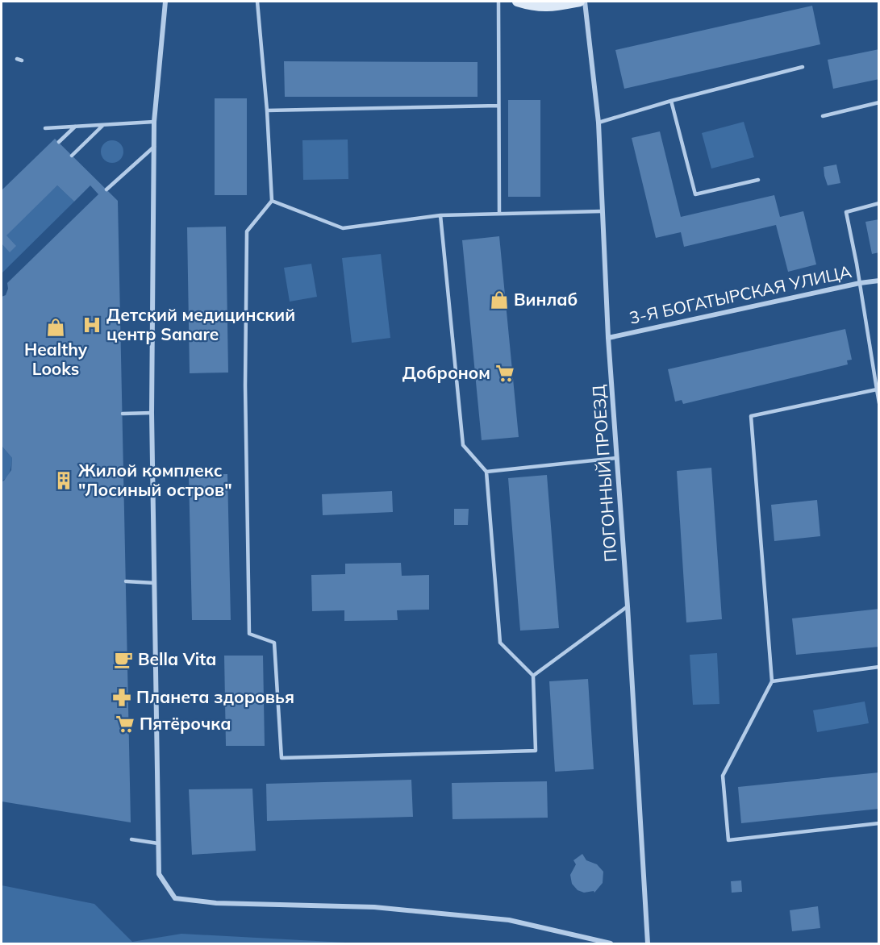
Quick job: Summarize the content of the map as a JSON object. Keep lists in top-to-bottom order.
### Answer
{
  "streets": {
    "street": ["3-Я БОГАТЫРСКАЯ УЛИЦА", "ПОГОННЫЙ ПРОЕЗД"]
  },
  "crossings": [
    ["3-Я БОГАТЫРСКАЯ УЛИЦА", "ПОГОННЫЙ ПРОЕЗД"]
  ],
  "places": {
    "shop": ["Винлаб", "Healthy Looks"],
    "hospital": ["Детский медицинский центр Sanare"],
    "supermarket": ["Доброном", "Пятёрочка"],
    "building": ["Жилой комплекс \"Лосиный остров\""],
    "cafe": ["Bella Vita"],
    "pharmacy": ["Планета здоровья"]
  }
}
